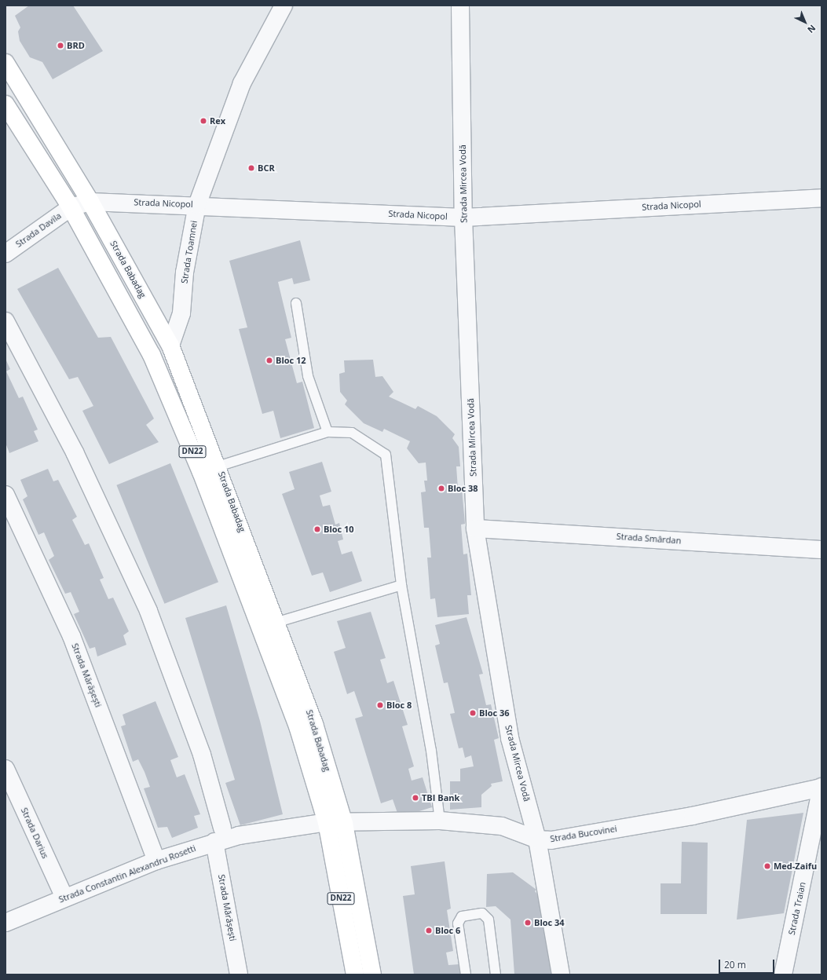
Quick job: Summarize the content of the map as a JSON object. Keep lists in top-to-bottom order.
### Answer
{
  "streets": {
    "main road": ["Strada Babadag", "DN22"],
    "street": [
      "Strada Mircea Vodă",
      "Strada Nicopol",
      "Strada Davila",
      "Strada Toamnei",
      "Strada Smârdan",
      "Strada Mărășești",
      "Strada Darius",
      "Strada Bucovinei",
      "Strada Constantin Alexandru Rosetti",
      "Strada Traian"
    ]
  },
  "crossings": [
    ["Strada Mircea Vodă", "Strada Nicopol"],
    ["Strada Mircea Vodă", "Strada Smârdan"],
    ["Strada Mircea Vodă", "Strada Bucovinei"],
    ["Strada Nicopol", "Strada Davila"],
    ["Strada Nicopol", "Strada Toamnei"],
    ["Strada Nicopol", "Strada Babadag"],
    ["Strada Davila", "Strada Babadag"],
    ["Strada Toamnei", "Strada Babadag"],
    ["Strada Babadag", "Strada Bucovinei"],
    ["Strada Babadag", "Strada Constantin Alexandru Rosetti"],
    ["Strada Mărășești", "Strada Constantin Alexandru Rosetti"],
    ["Strada Darius", "Strada Constantin Alexandru Rosetti"],
    ["Strada Bucovinei", "Strada Constantin Alexandru Rosetti"],
    ["Strada Bucovinei", "Strada Traian"]
  ],
  "places": [
    "BRD",
    "Rex",
    "BCR",
    "Bloc 12",
    "Bloc 38",
    "Bloc 10",
    "Bloc 8",
    "Bloc 36",
    "TBI Bank",
    "Med-Zaifu",
    "Bloc 34",
    "Bloc 6"
  ],
  "scale_bar": "20 m",
  "north": "bottom right"
}
